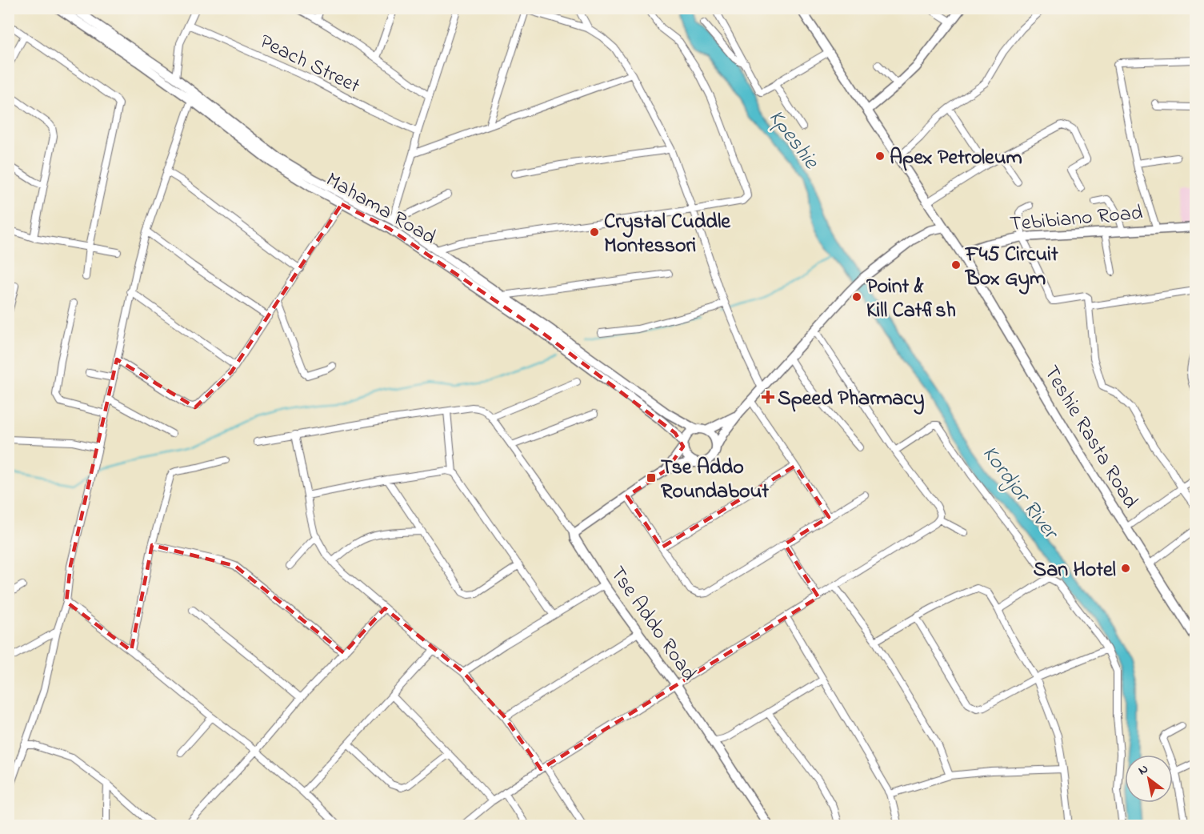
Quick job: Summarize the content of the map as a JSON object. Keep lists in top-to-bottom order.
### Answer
{
  "streets": {
    "street": [
      "Peach Street",
      "Mahama Road",
      "Tebibiano Road",
      "Teshie Rasta Road",
      "Tse Addo Road"
    ]
  },
  "crossings": [
    ["Tebibiano Road", "Teshie Rasta Road"]
  ],
  "water": ["Kpeshie", "Kordjor River"],
  "places": {
    "other": [
      "Apex Petroleum",
      "Crystal Cuddle Montessori",
      "F45 Circuit Box Gym",
      "Point & Kill Catfish",
      "San Hotel"
    ],
    "health": ["Speed Pharmacy"],
    "transit": ["Tse Addo Roundabout"]
  },
  "north": "top left"
}
